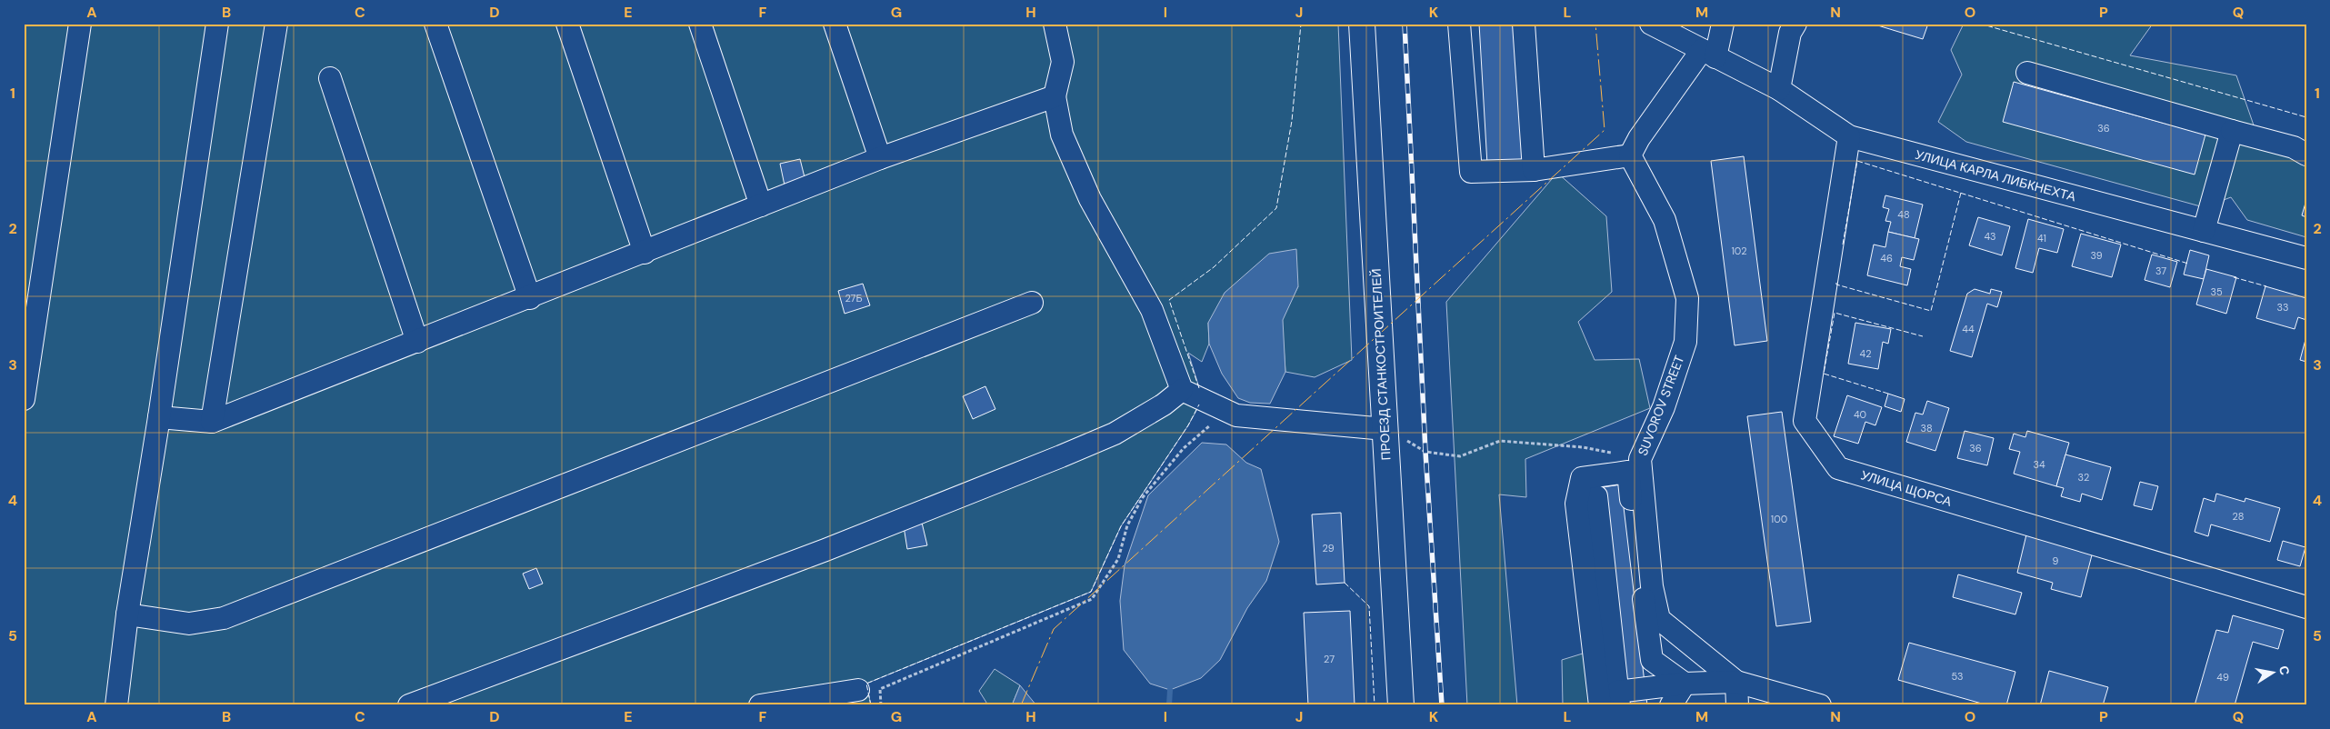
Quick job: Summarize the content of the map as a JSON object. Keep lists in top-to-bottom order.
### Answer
{
  "streets": {
    "main road": ["ПРОЕЗД СТАНКОСТРОИТЕЛЕЙ"],
    "street": ["УЛИЦА КАРЛА ЛИБКНЕХТА", "SUVOROV STREET", "УЛИЦА ЩОРСА"]
  },
  "crossings": [
    ["УЛИЦА КАРЛА ЛИБКНЕХТА", "УЛИЦА ЩОРСА"]
  ],
  "house_numbers": [
    "36",
    "48",
    "43",
    "41",
    "102",
    "39",
    "46",
    "37",
    "35",
    "27Б",
    "33",
    "44",
    "42",
    "40",
    "38",
    "36",
    "34",
    "32",
    "28",
    "100",
    "29",
    "9",
    "27",
    "53",
    "49"
  ],
  "north": "right",
  "grid": {
    "columns": [
      "A",
      "B",
      "C",
      "D",
      "E",
      "F",
      "G",
      "H",
      "I",
      "J",
      "K",
      "L",
      "M",
      "N",
      "O",
      "P",
      "Q"
    ],
    "rows": [
      "1",
      "2",
      "3",
      "4",
      "5"
    ]
  }
}
